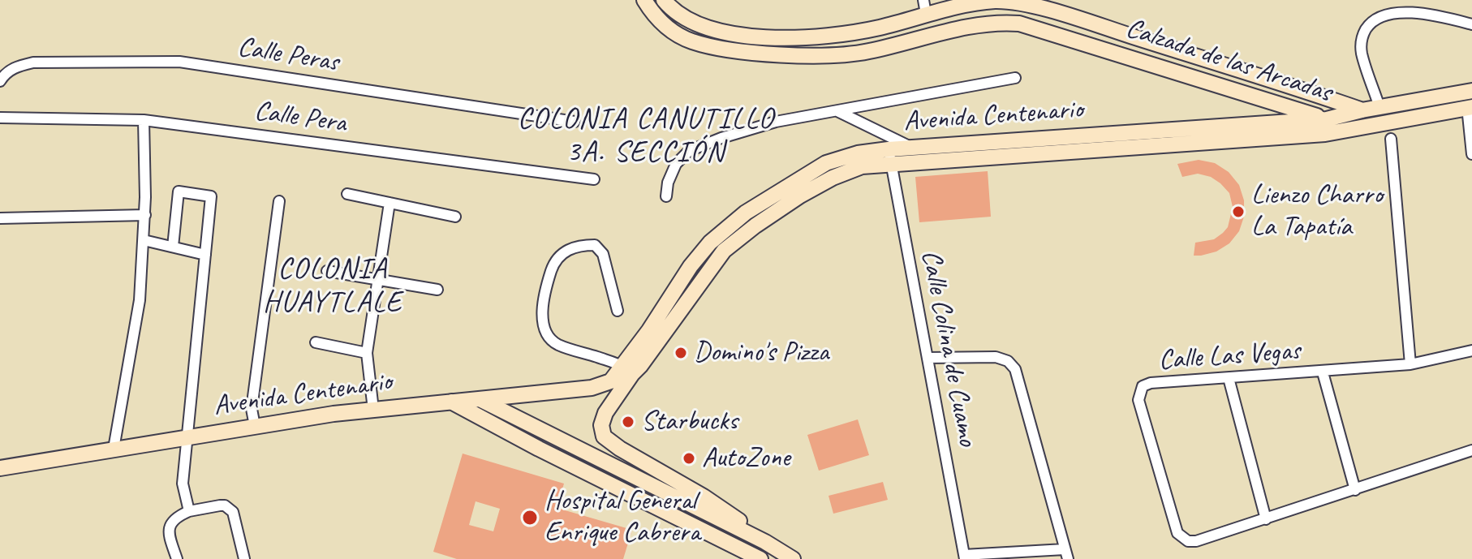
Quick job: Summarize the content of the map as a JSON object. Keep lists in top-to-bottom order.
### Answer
{
  "streets": {
    "main road": ["Calzada de las Arcadas", "Avenida Centenario"],
    "street": [
      "Calle Peras",
      "Calle Pera",
      "Calle Colina de Cuamo",
      "Calle Las Vegas"
    ]
  },
  "crossings": [
    ["Calzada de las Arcadas", "Avenida Centenario"],
    ["Avenida Centenario", "Calle Colina de Cuamo"]
  ],
  "districts": ["COLONIA CANUTILLO 3A. SECCIÓN", "COLONIA HUAYTLALE"],
  "places": [
    "Lienzo Charro La Tapatía",
    "Domino's Pizza",
    "Starbucks",
    "AutoZone",
    "Hospital General Enrique Cabrera"
  ]
}
